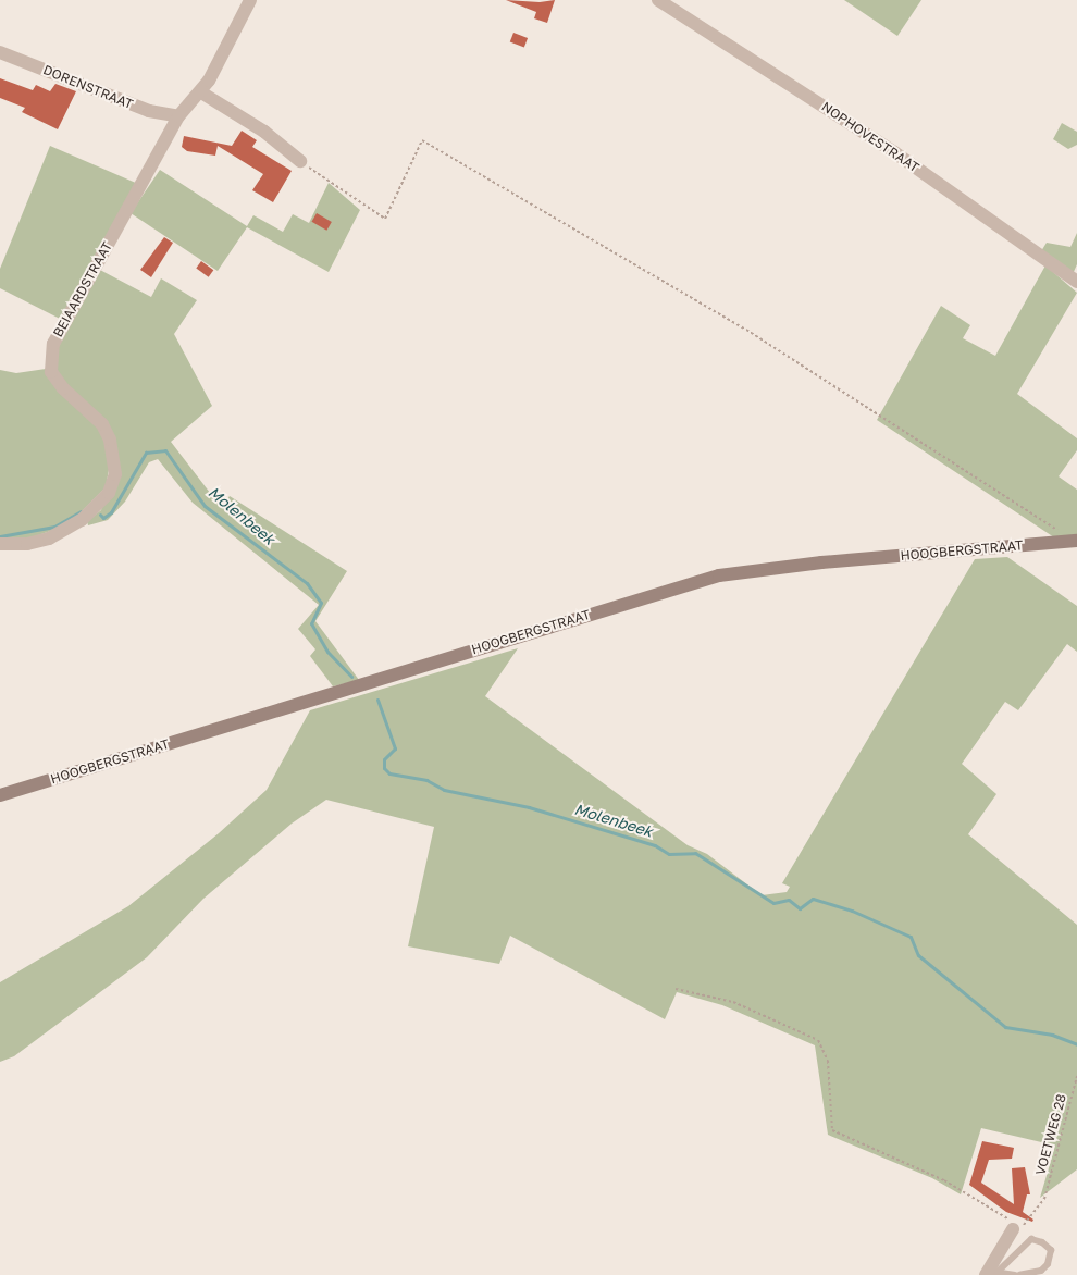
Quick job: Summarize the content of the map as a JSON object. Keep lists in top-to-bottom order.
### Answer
{
  "streets": {
    "street": [
      "DORENSTRAAT",
      "NOPHOVESTRAAT",
      "BEIAARDSTRAAT",
      "HOOGBERGSTRAAT"
    ],
    "path": ["VOETWEG 28"]
  },
  "crossings": [
    ["DORENSTRAAT", "BEIAARDSTRAAT"]
  ],
  "water": ["Molenbeek"]
}
